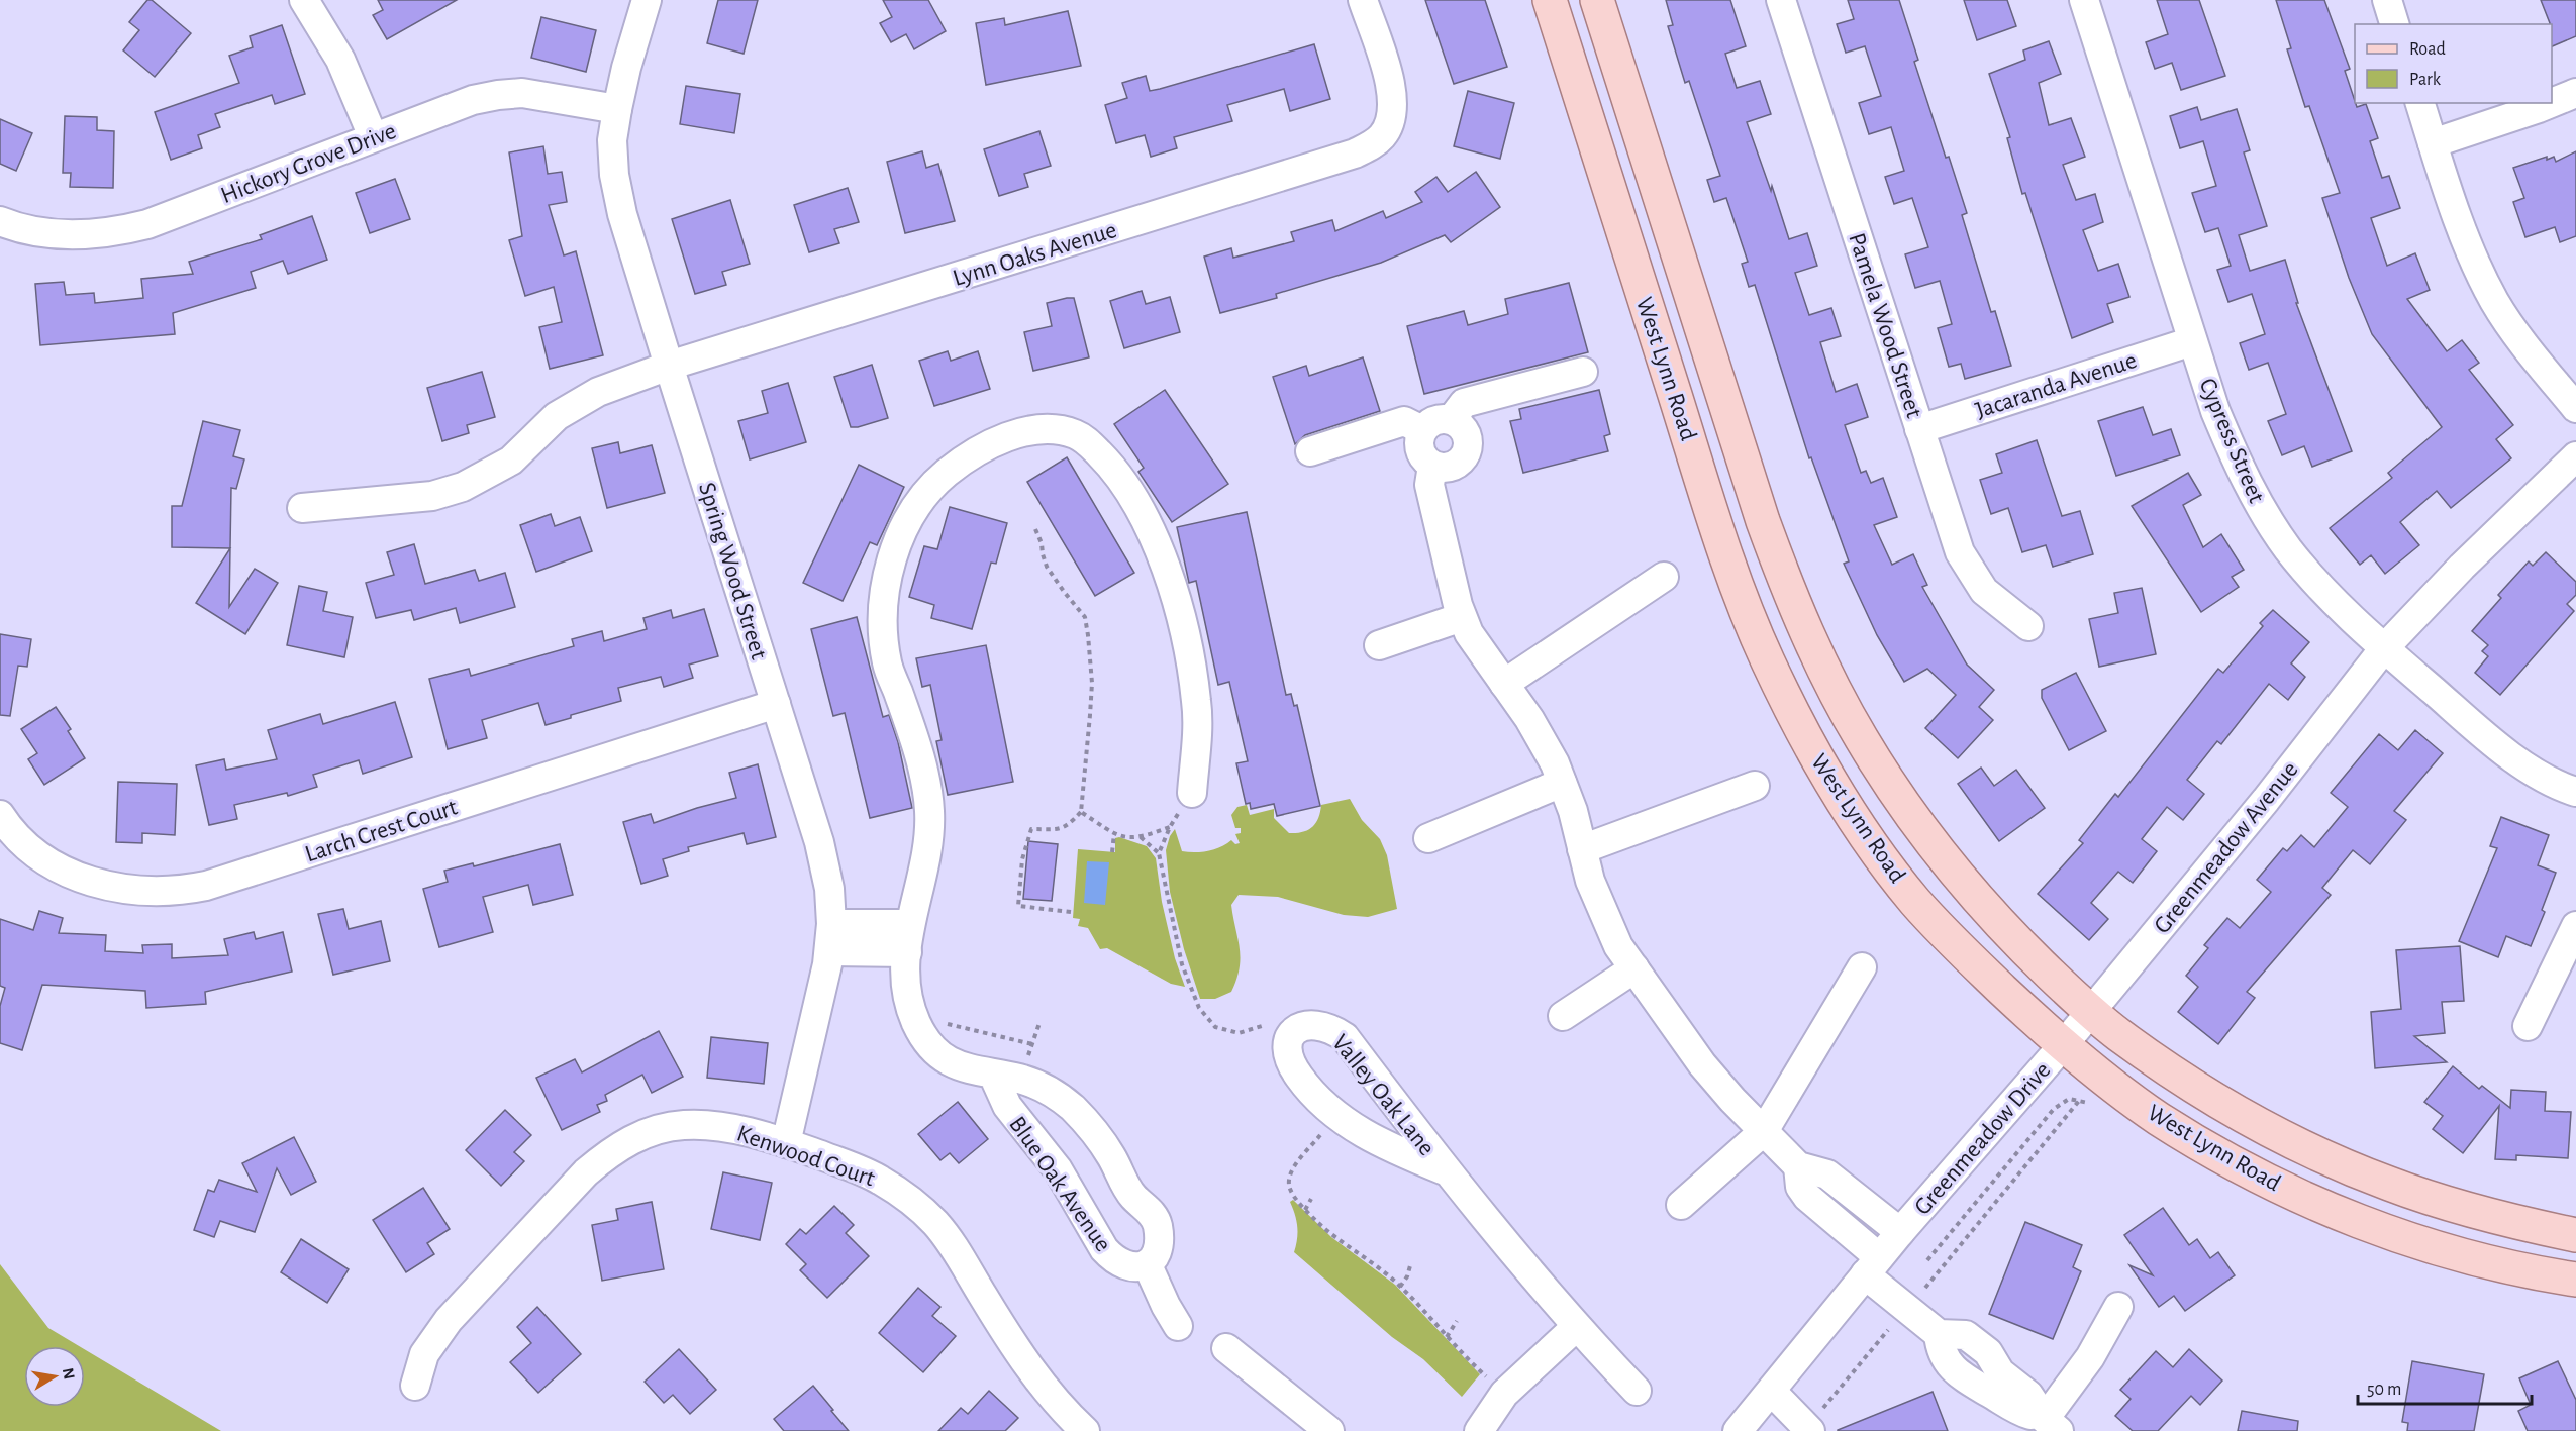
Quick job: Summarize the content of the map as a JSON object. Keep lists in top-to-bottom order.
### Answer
{
  "streets": {
    "main road": ["West Lynn Road"],
    "street": [
      "Hickory Grove Drive",
      "Lynn Oaks Avenue",
      "Pamela Wood Street",
      "Jacaranda Avenue",
      "Cypress Street",
      "Spring Wood Street",
      "Larch Crest Court",
      "Greenmeadow Avenue",
      "Valley Oak Lane",
      "Greenmeadow Drive",
      "Kenwood Court",
      "Blue Oak Avenue"
    ]
  },
  "crossings": [
    ["Hickory Grove Drive", "Spring Wood Street"],
    ["Lynn Oaks Avenue", "Spring Wood Street"],
    ["Pamela Wood Street", "Jacaranda Avenue"],
    ["West Lynn Road", "Greenmeadow Avenue"],
    ["West Lynn Road", "Greenmeadow Drive"],
    ["Jacaranda Avenue", "Cypress Street"],
    ["Cypress Street", "Greenmeadow Avenue"],
    ["Spring Wood Street", "Larch Crest Court"],
    ["Spring Wood Street", "Kenwood Court"],
    ["Greenmeadow Avenue", "Greenmeadow Drive"]
  ],
  "legend": ["Road", "Park"],
  "scale_bar": "50 m",
  "north": "right"
}
